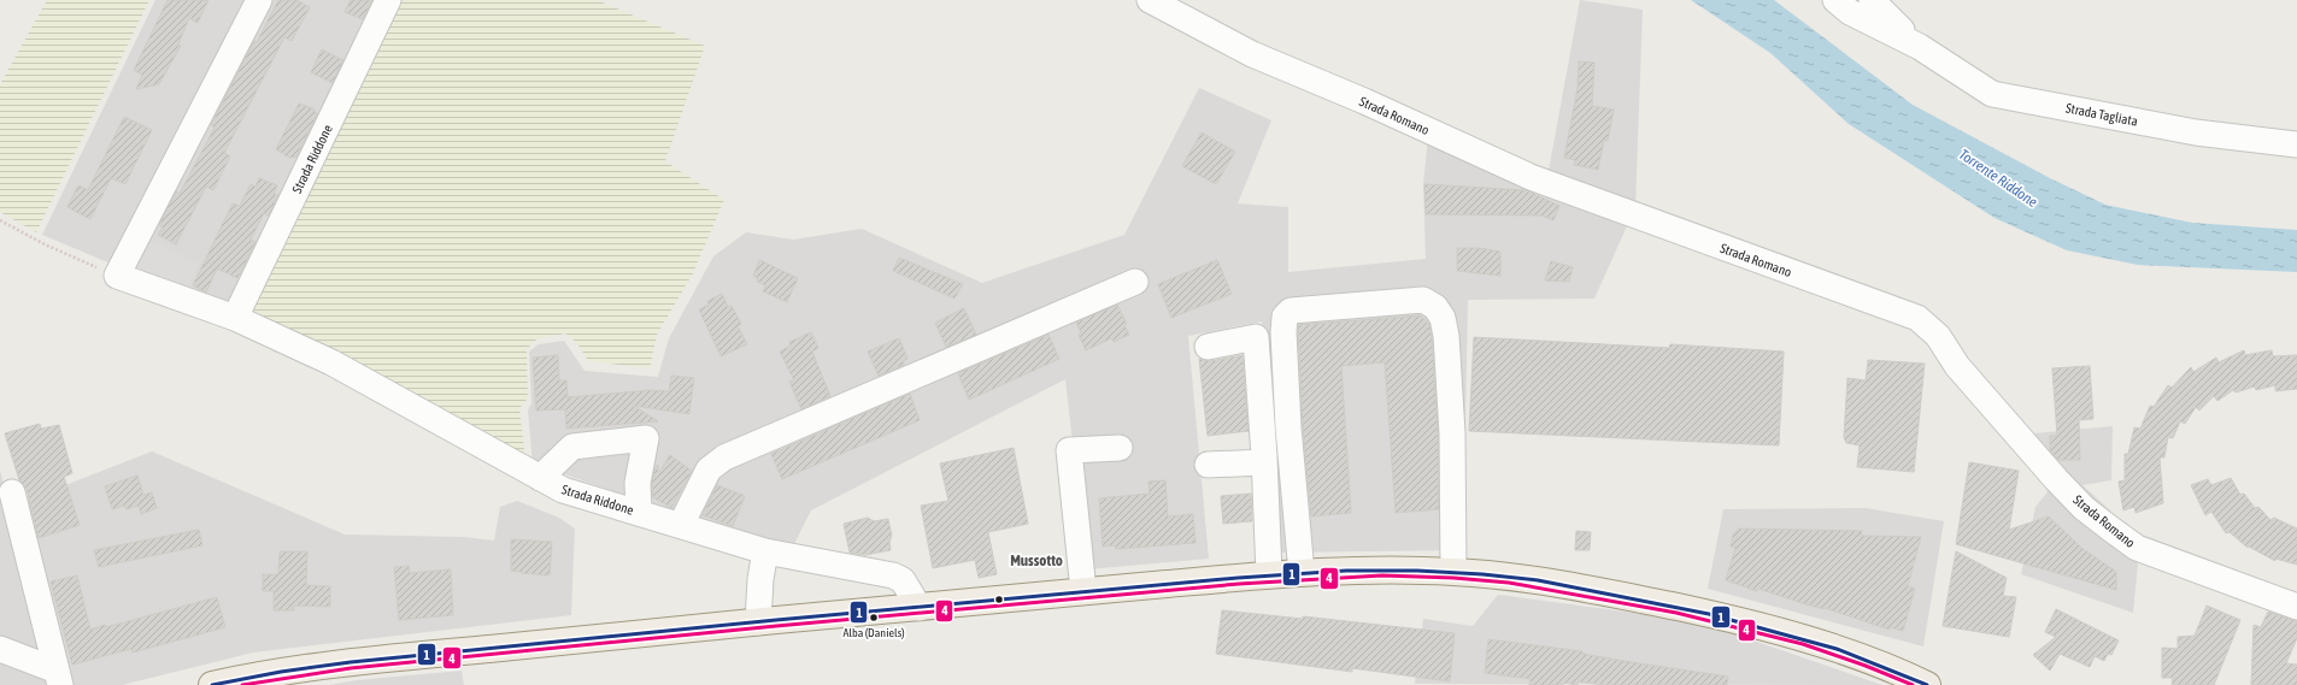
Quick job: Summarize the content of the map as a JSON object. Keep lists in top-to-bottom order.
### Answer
{
  "streets": {
    "street": ["Strada Tagliata", "Strada Romano", "Strada Riddone"]
  },
  "districts": ["Mussotto"],
  "water": ["Torrente Riddone"],
  "places": ["Alba (Daniels)"],
  "lines": ["transit line 1", "transit line 4"]
}
